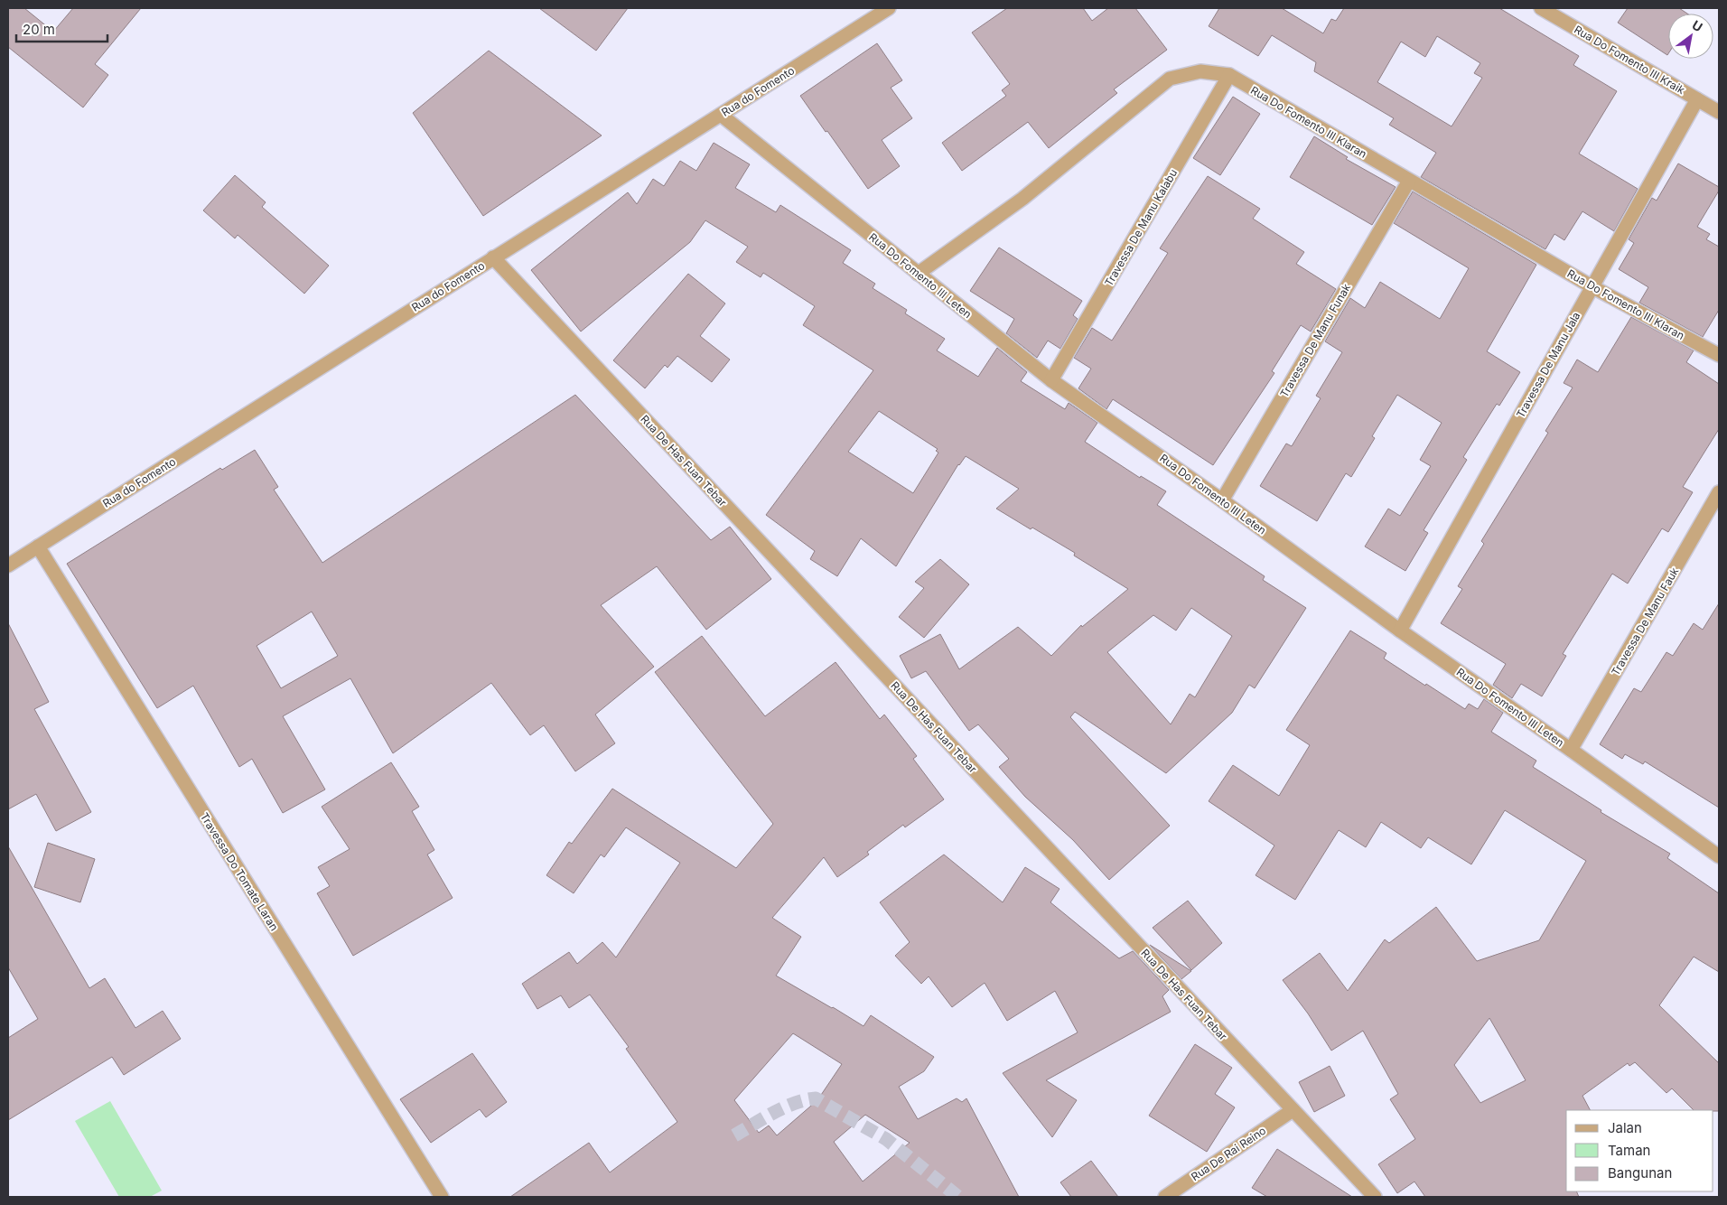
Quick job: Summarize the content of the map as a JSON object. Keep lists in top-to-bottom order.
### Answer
{
  "streets": {
    "street": [
      "Rua Do Fomento III Kraik",
      "Rua do Fomento",
      "Rua Do Fomento III Klaran",
      "Travessa De Manu Kalabu",
      "Rua Do Fomento III Leten",
      "Travessa De Manu Funak",
      "Travessa De Manu Jala",
      "Rua De Has Fuan Tebar",
      "Travessa De Manu Fauk",
      "Travessa Do Tomate Laran",
      "Rua De Rai Reino"
    ]
  },
  "crossings": [
    ["Rua Do Fomento III Kraik", "Travessa De Manu Jala"],
    ["Rua do Fomento", "Rua Do Fomento III Leten"],
    ["Rua do Fomento", "Rua De Has Fuan Tebar"],
    ["Rua do Fomento", "Travessa Do Tomate Laran"],
    ["Rua Do Fomento III Klaran", "Travessa De Manu Kalabu"],
    ["Rua Do Fomento III Klaran", "Rua Do Fomento III Leten"],
    ["Rua Do Fomento III Klaran", "Travessa De Manu Funak"],
    ["Rua Do Fomento III Klaran", "Travessa De Manu Jala"],
    ["Travessa De Manu Kalabu", "Rua Do Fomento III Leten"],
    ["Rua Do Fomento III Leten", "Travessa De Manu Funak"],
    ["Rua Do Fomento III Leten", "Travessa De Manu Jala"],
    ["Rua Do Fomento III Leten", "Travessa De Manu Fauk"],
    ["Rua De Has Fuan Tebar", "Rua De Rai Reino"]
  ],
  "legend": ["Jalan", "Taman", "Bangunan"],
  "scale_bar": "20 m",
  "north": "top right"
}
